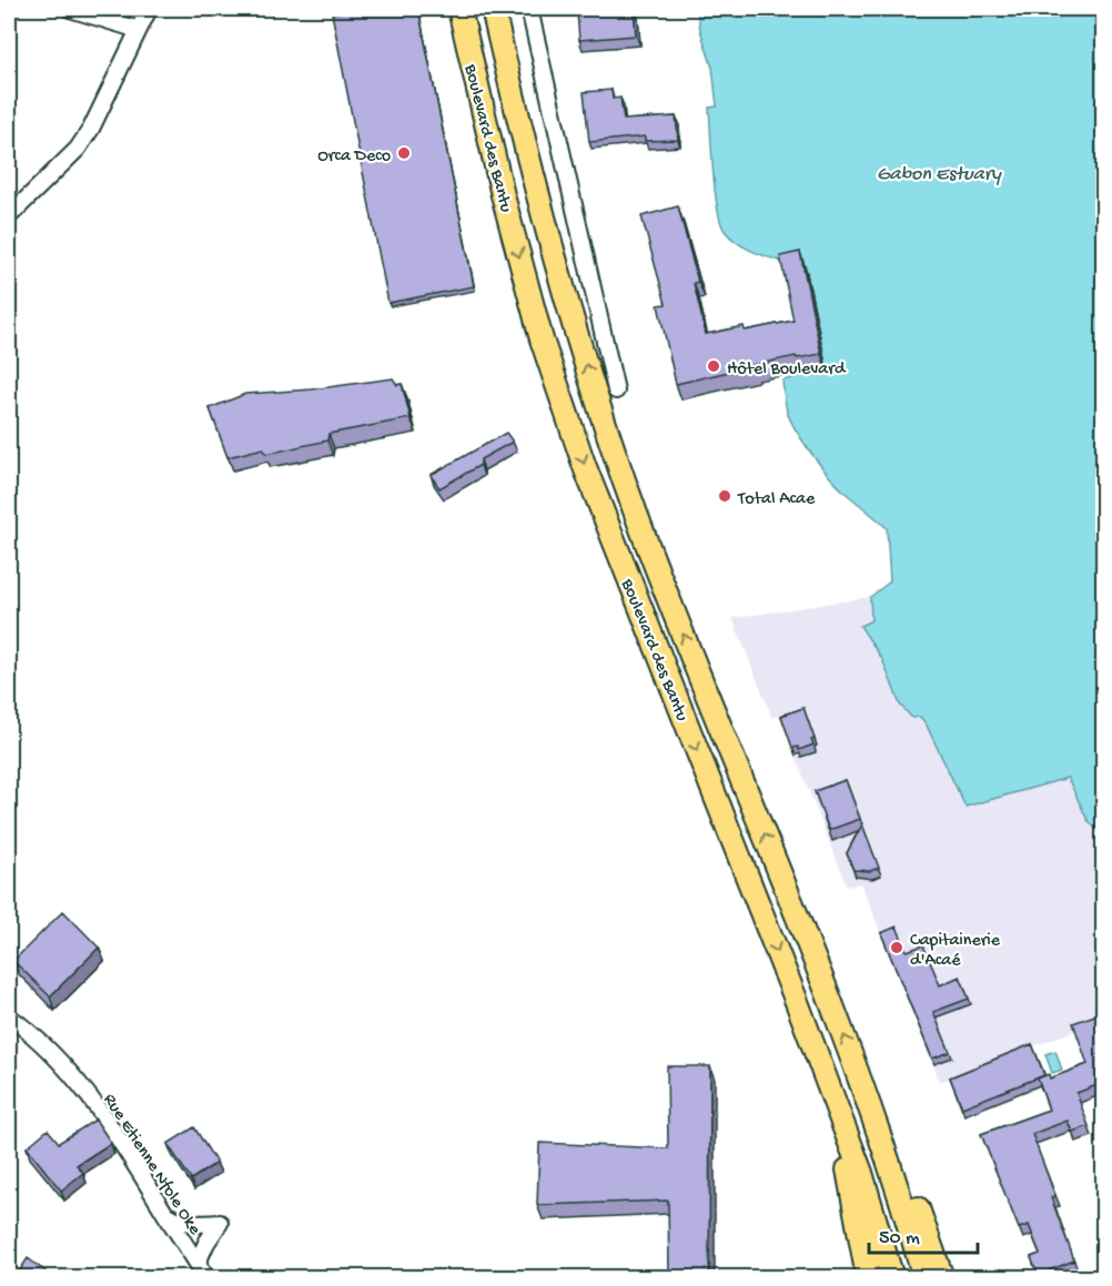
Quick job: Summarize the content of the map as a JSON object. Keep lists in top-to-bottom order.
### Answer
{
  "streets": {
    "highway": ["Boulevard des Bantu"],
    "street": ["Rue Etienne Nfole Oke"]
  },
  "water": ["Gabon Estuary"],
  "places": [
    "Orca Deco",
    "Hôtel Boulevard",
    "Total Acae",
    "Capitainerie d'Acaé"
  ],
  "scale_bar": "50 m"
}
